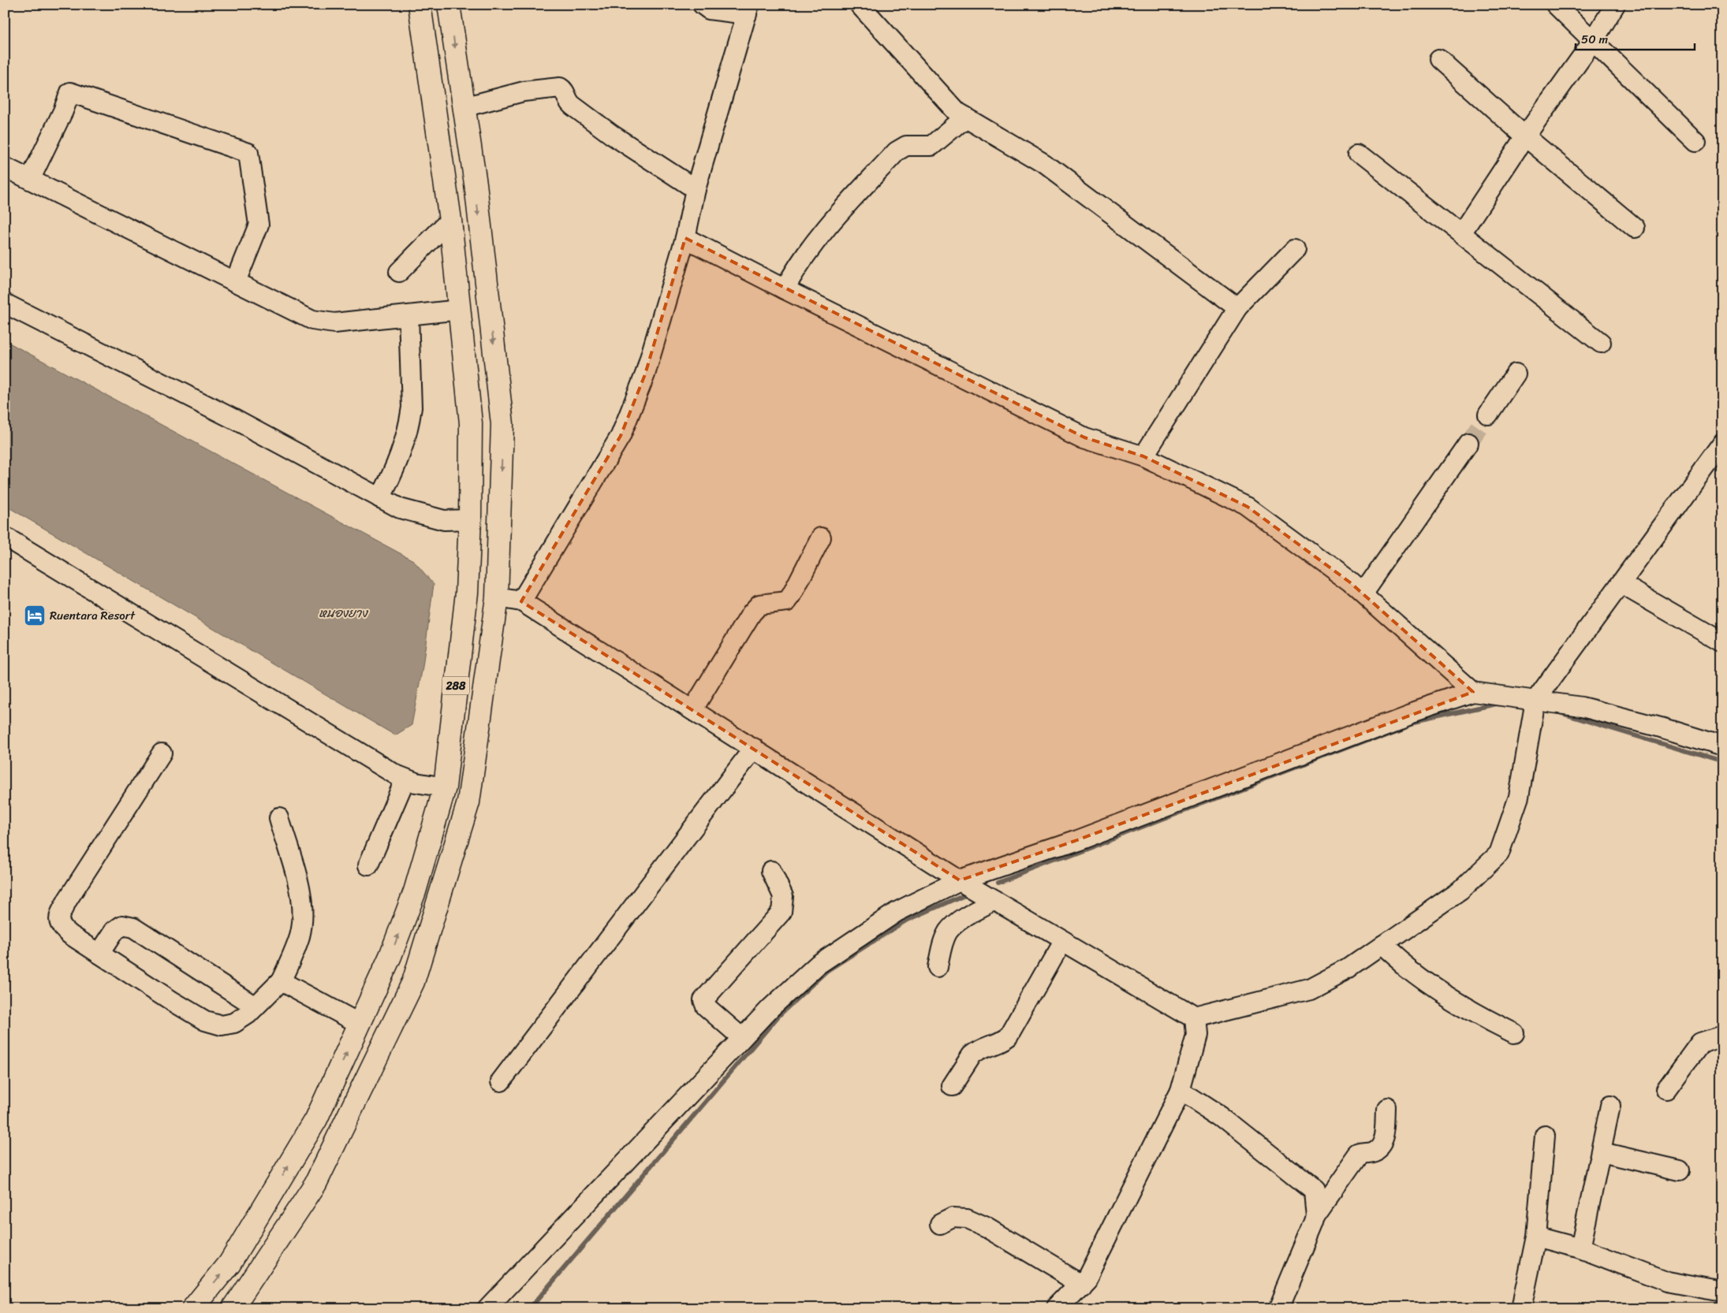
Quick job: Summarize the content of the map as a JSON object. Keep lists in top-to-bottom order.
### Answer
{
  "streets": {
    "main road": ["288"]
  },
  "water": ["หนองยาง"],
  "places": {
    "hotel": ["Ruentara Resort"]
  },
  "scale_bar": "50 m"
}
